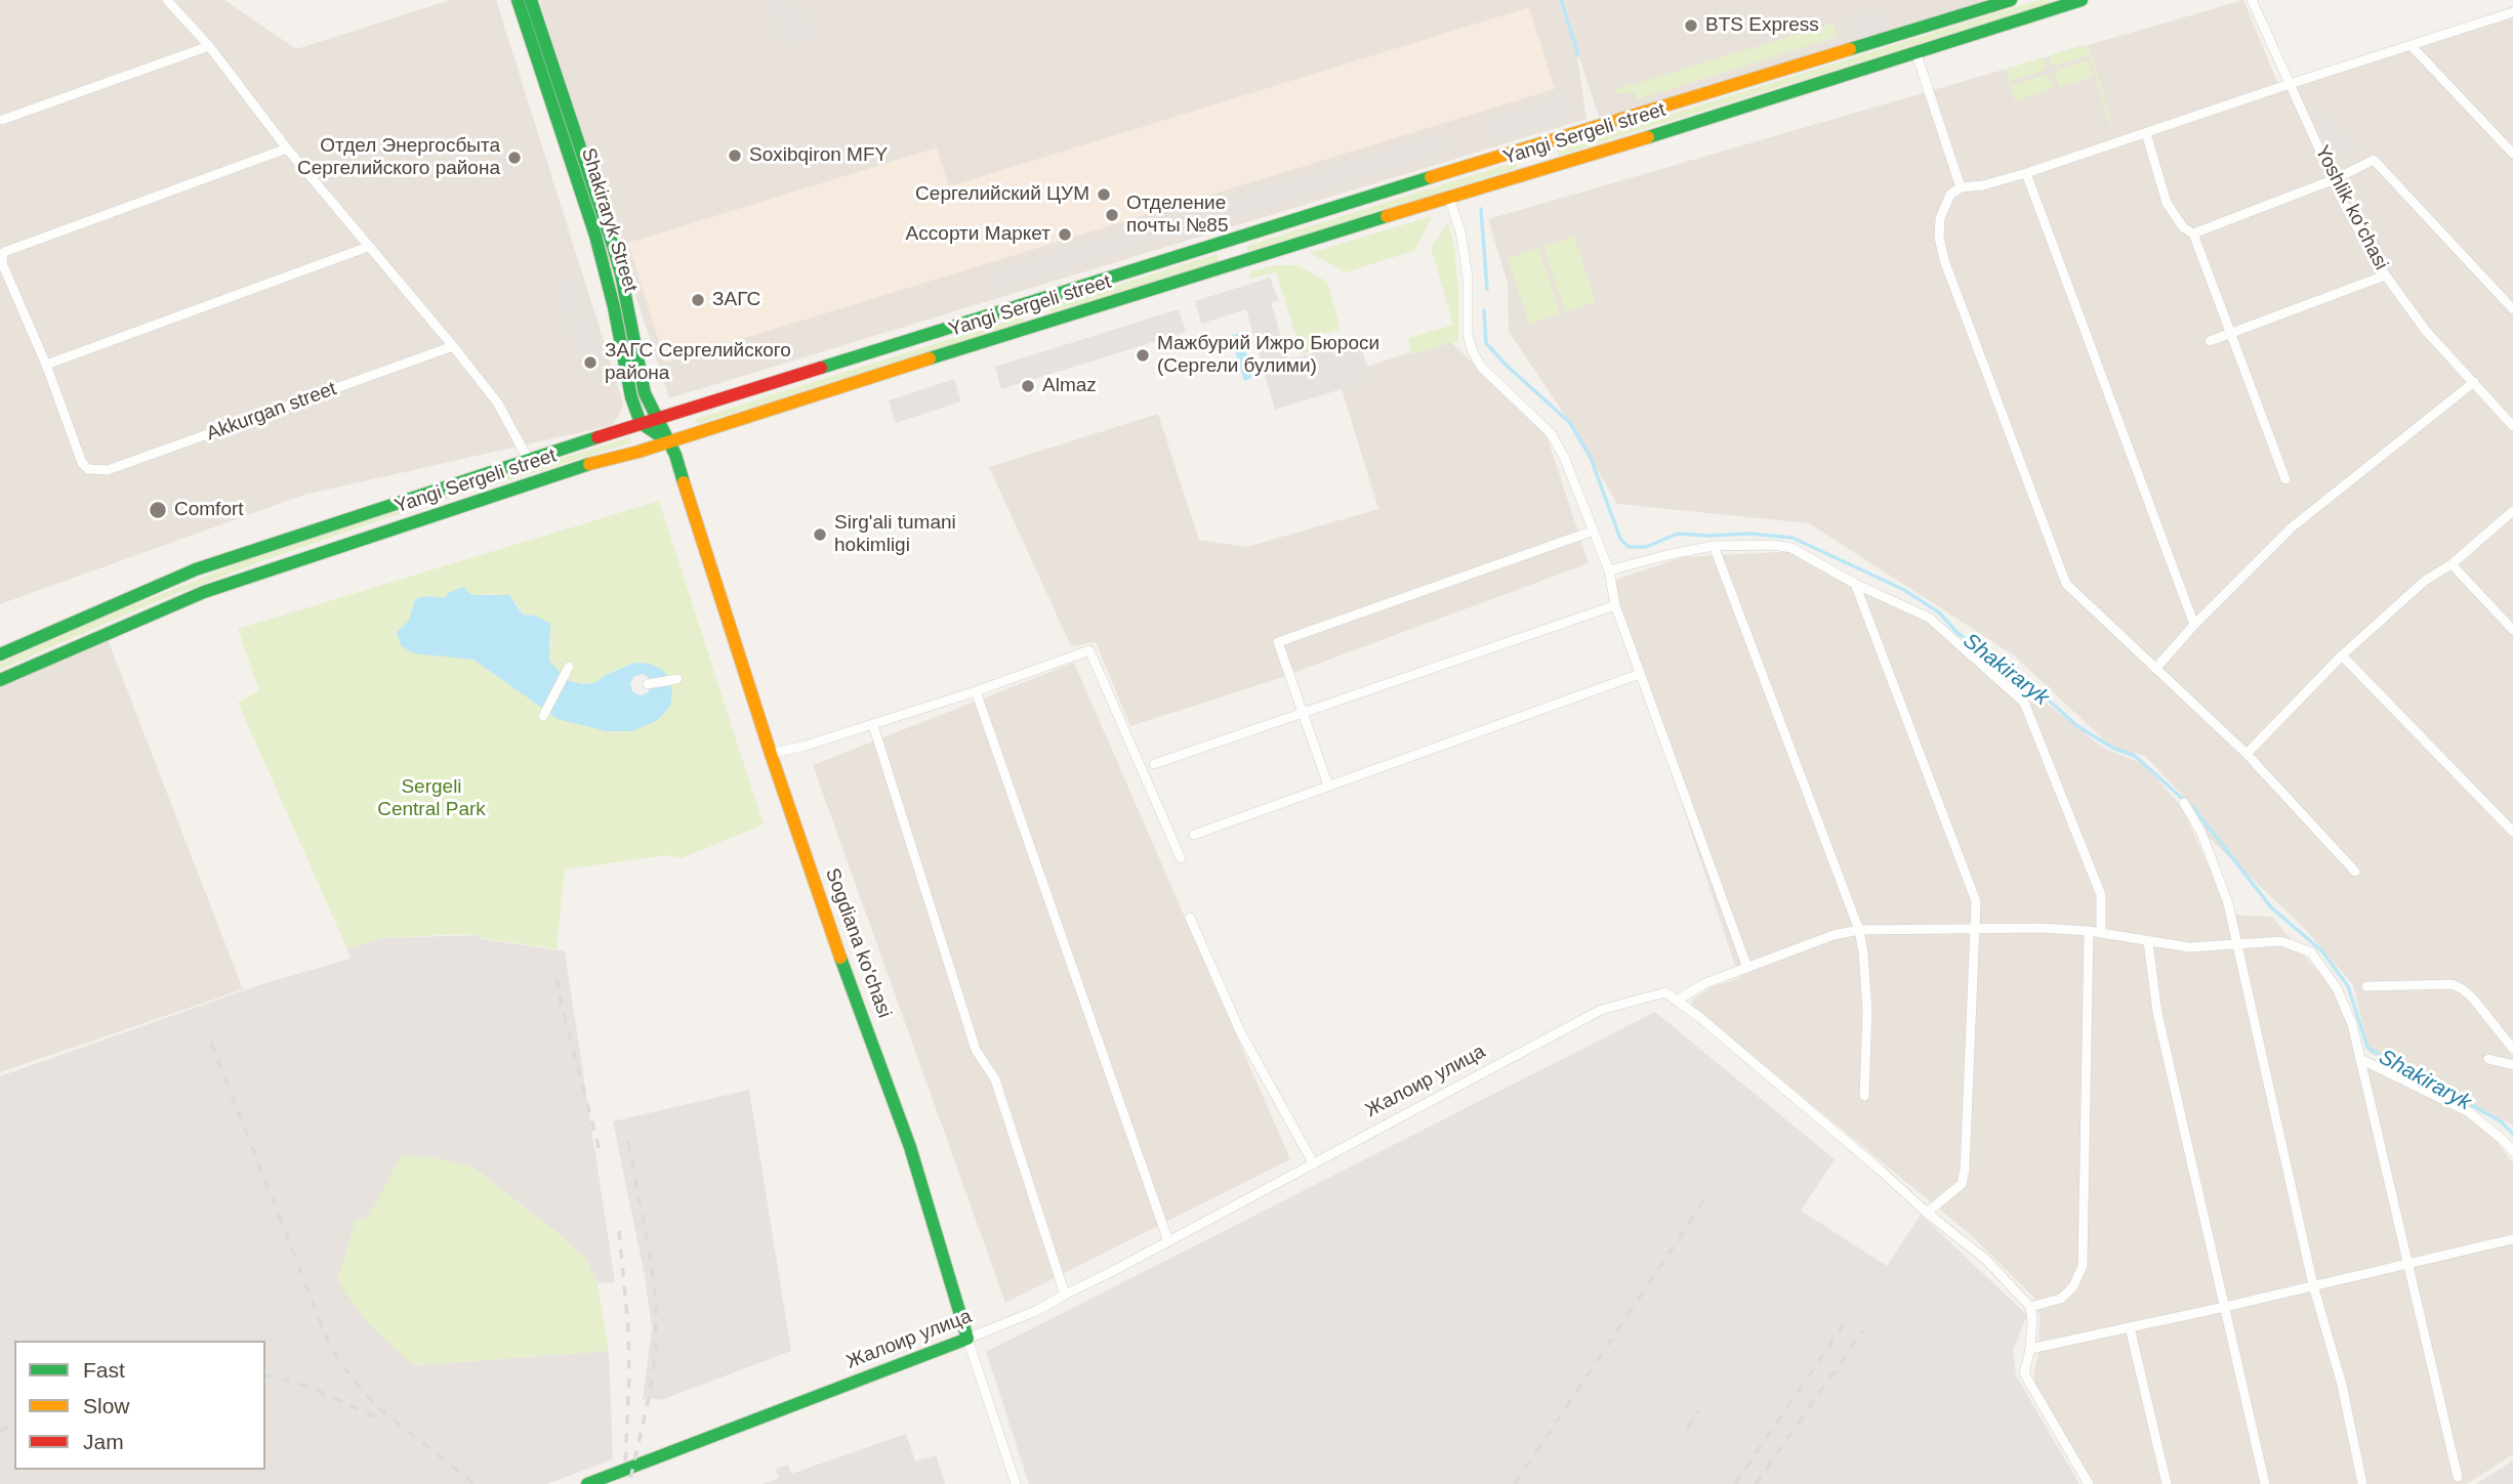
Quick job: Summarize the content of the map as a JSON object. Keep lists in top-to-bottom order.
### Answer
{
  "streets": {
    "main road": [
      "Yangi Sergeli street",
      "Shakiraryk Street",
      "Sogdiana ko'chasi",
      "Жалоир улица"
    ],
    "street": ["Yoshlik koʻchasi", "Akkurgan street"]
  },
  "crossings": [
    ["Yangi Sergeli street", "Shakiraryk Street"],
    ["Yangi Sergeli street", "Sogdiana ko'chasi"],
    ["Shakiraryk Street", "Sogdiana ko'chasi"],
    ["Sogdiana ko'chasi", "Жалоир улица"]
  ],
  "water": ["Shakiraryk"],
  "parks": ["Sergeli Central Park"],
  "places": [
    "BTS Express",
    "Soxibqiron MFY",
    "Отдел Энергосбыта Сергелийского района",
    "Сергелийский ЦУМ",
    "Отделение почты №85",
    "Ассорти Маркет",
    "ЗАГС",
    "Мажбурий Ижро Бюроси (Сергели булими)",
    "ЗАГС Сергелийского района",
    "Almaz",
    "Comfort",
    "Sirg'ali tumani hokimligi"
  ],
  "legend": ["Fast", "Slow", "Jam"]
}
